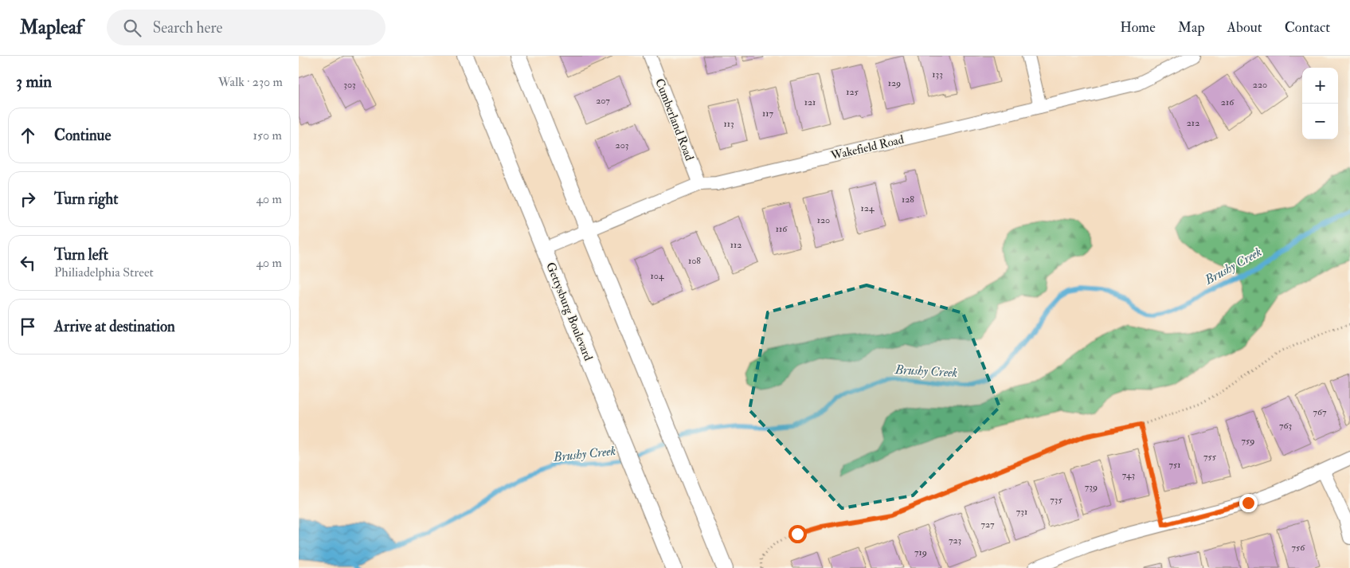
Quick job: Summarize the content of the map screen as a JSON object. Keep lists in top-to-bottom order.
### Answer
{
  "streets": {
    "street": ["Cumberland Road", "Wakefield Road", "Gettysburg Boulevard"]
  },
  "crossings": [
    ["Cumberland Road", "Wakefield Road"],
    ["Wakefield Road", "Gettysburg Boulevard"]
  ],
  "water": ["Brushy Creek"],
  "house_numbers": [
    "133",
    "129",
    "303",
    "220",
    "125",
    "207",
    "121",
    "216",
    "117",
    "212",
    "113",
    "203",
    "128",
    "124",
    "120",
    "116",
    "112",
    "108",
    "104",
    "767",
    "763",
    "759",
    "755",
    "751",
    "743",
    "739",
    "735",
    "731",
    "727",
    "723",
    "756",
    "719"
  ],
  "page": {
    "header": "Mapleaf",
    "search": "Search here",
    "nav": [
      "Home",
      "Map",
      "About",
      "Contact"
    ],
    "heading": ["3 min", "Walk · 230 m"],
    "map_buttons": ["+", "−"],
    "list": [
      ["Continue", "150 m"],
      ["Turn right", "40 m"],
      ["Turn left", "Philiadelphia Street", "40 m"],
      "Arrive at destination"
    ]
  }
}
